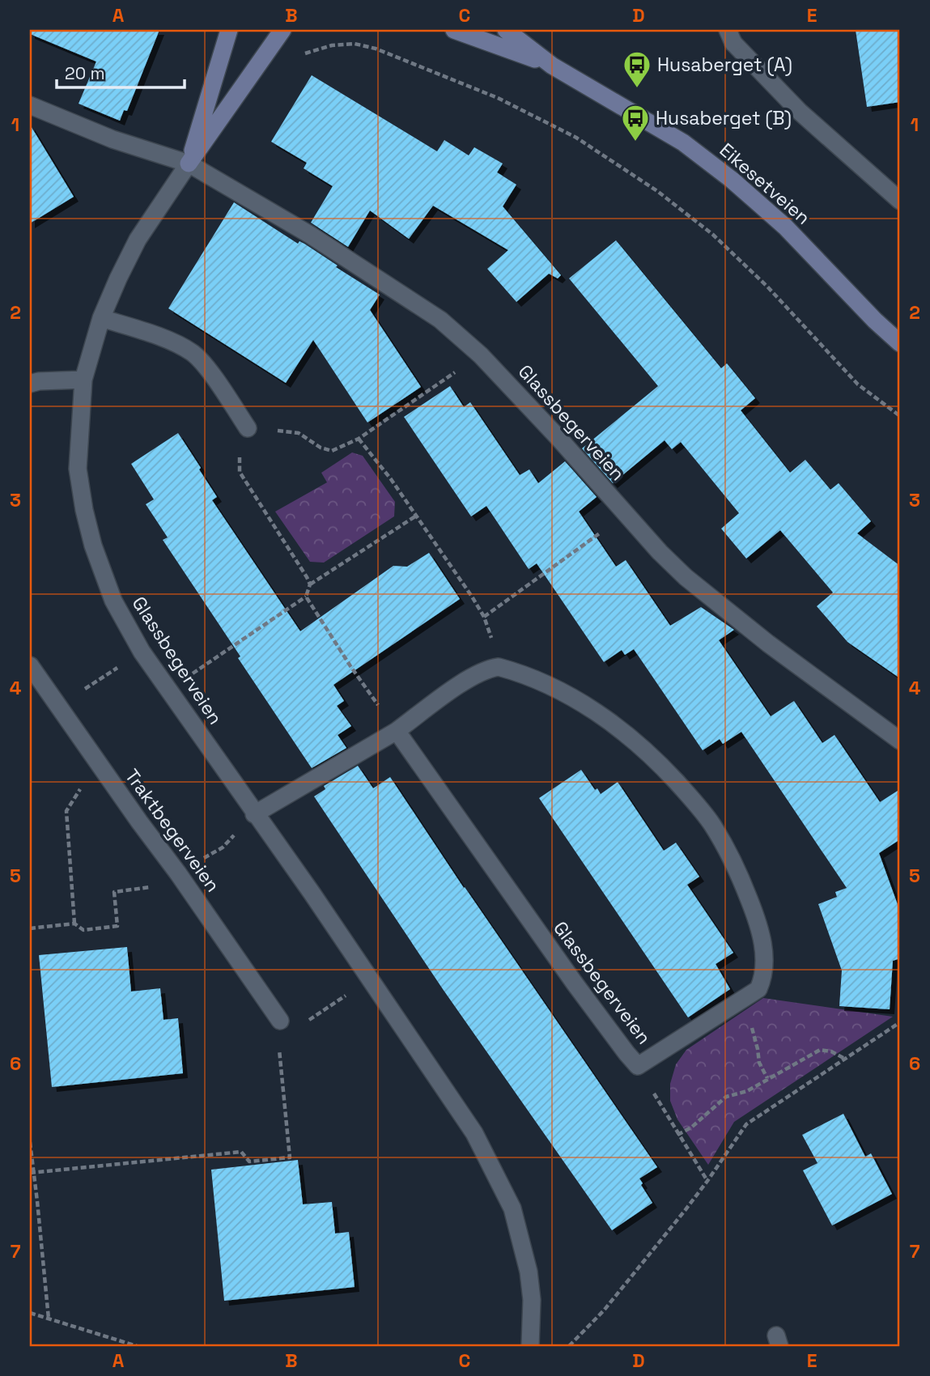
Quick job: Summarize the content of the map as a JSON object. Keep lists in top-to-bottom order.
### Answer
{
  "streets": {
    "main road": ["Eikesetveien", "Glassbegerveien"],
    "street": ["Traktbegerveien"]
  },
  "places": {
    "bus stop": ["Husaberget (A)", "Husaberget (B)"]
  },
  "scale_bar": "20 m",
  "grid": {
    "columns": [
      "A",
      "B",
      "C",
      "D",
      "E"
    ],
    "rows": [
      "1",
      "2",
      "3",
      "4",
      "5",
      "6",
      "7"
    ]
  }
}
